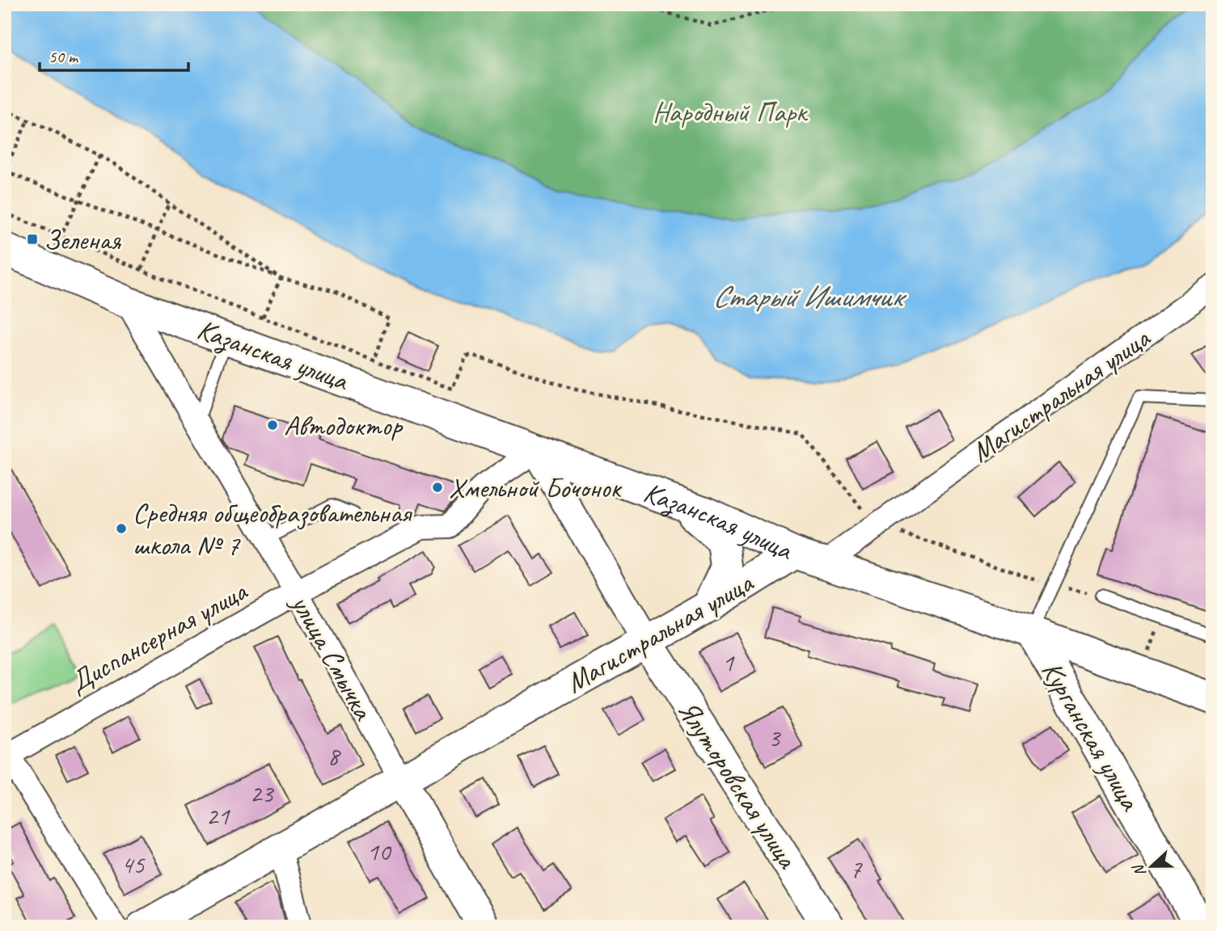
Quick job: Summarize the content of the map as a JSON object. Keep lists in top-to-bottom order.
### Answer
{
  "streets": {
    "main road": [
      "Казанская улица",
      "Магистральная улица",
      "улица Смычка",
      "Курганская улица",
      "Ялуторовская улица"
    ],
    "street": ["Диспансерная улица"]
  },
  "crossings": [
    ["Казанская улица", "Магистральная улица"],
    ["Казанская улица", "Диспансерная улица"],
    ["Казанская улица", "улица Смычка"],
    ["Казанская улица", "Курганская улица"],
    ["Магистральная улица", "улица Смычка"],
    ["Магистральная улица", "Ялуторовская улица"],
    ["Диспансерная улица", "улица Смычка"]
  ],
  "water": ["Старый Ишимчик"],
  "parks": ["Народный Парк"],
  "places": {
    "transit": ["Зеленая"],
    "other": ["Автодоктор", "Хмельной Бочонок", "Средняя общеобразовательная школа № 7"]
  },
  "house_numbers": [
    "1",
    "3",
    "8",
    "23",
    "21",
    "10",
    "45",
    "7"
  ],
  "scale_bar": "50 m",
  "north": "left"
}
